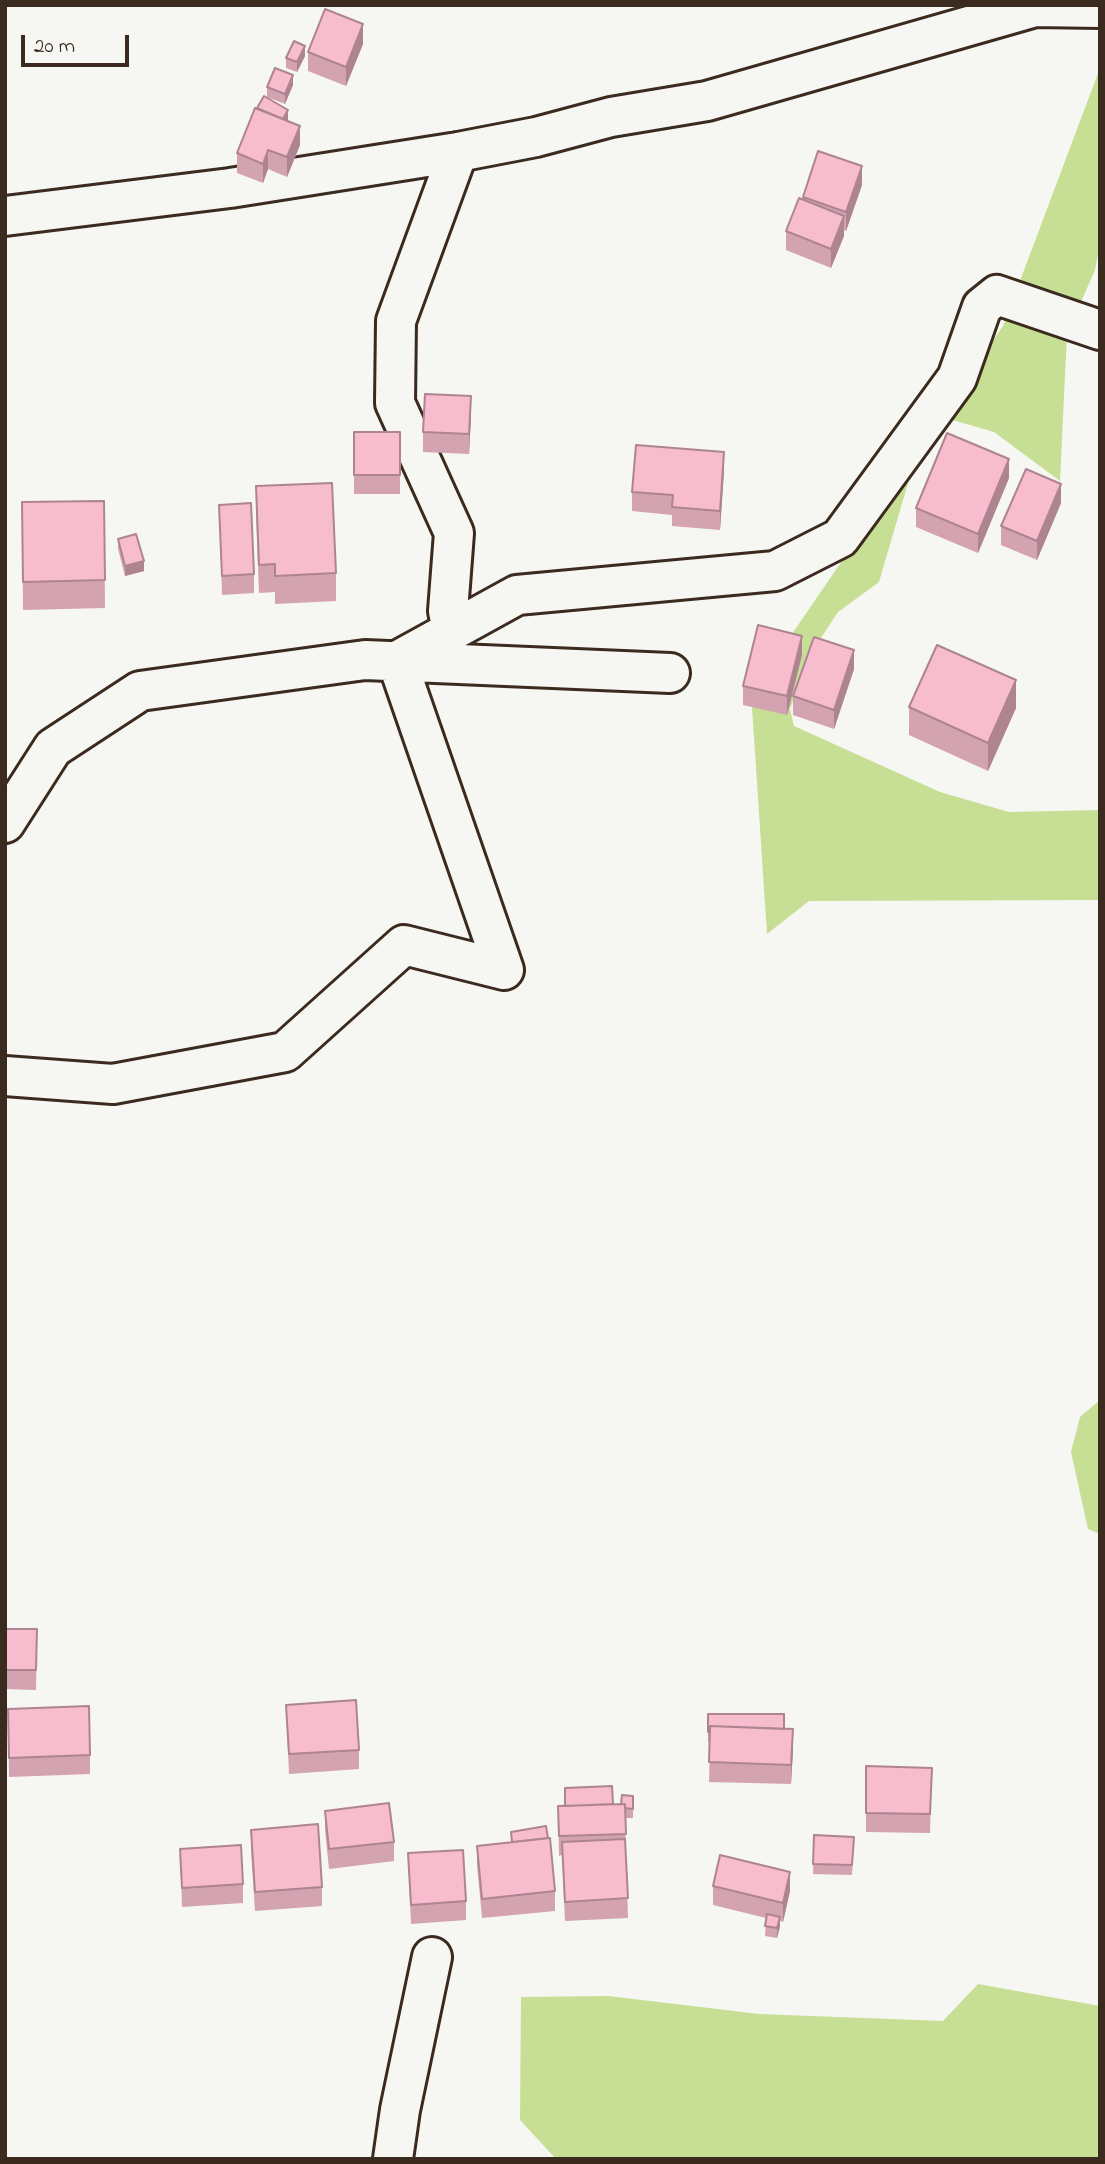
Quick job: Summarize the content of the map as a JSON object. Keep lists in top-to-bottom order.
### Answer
{
  "scale_bar": "20 m"
}
